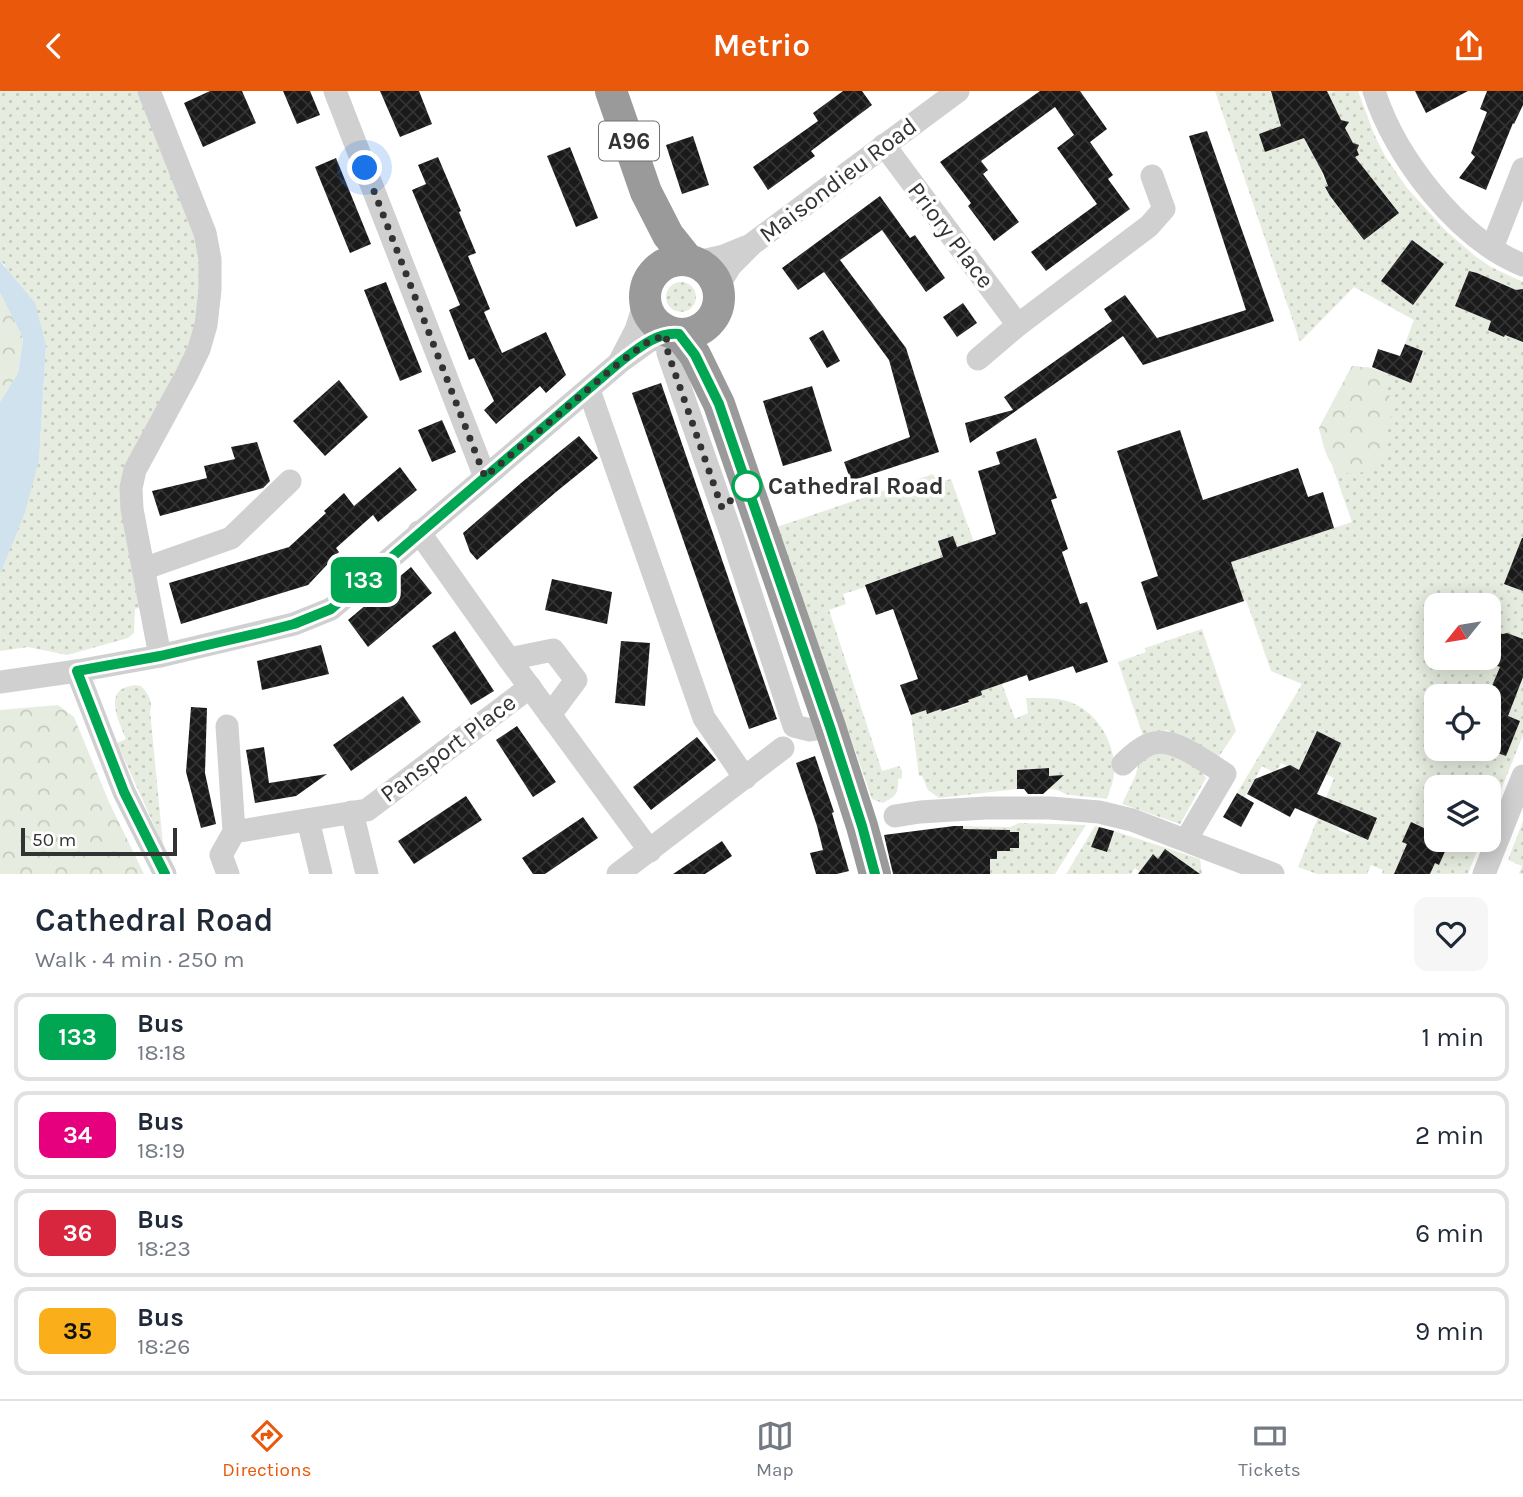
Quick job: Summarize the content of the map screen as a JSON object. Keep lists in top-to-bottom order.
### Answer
{
  "streets": {
    "highway": ["A96"],
    "street": ["Maisondieu Road", "Priory Place", "Pansport Place"]
  },
  "crossings": [
    ["Maisondieu Road", "Priory Place"]
  ],
  "places": ["Cathedral Road"],
  "lines": ["bus line 133"],
  "scale_bar": "50 m",
  "north": "bottom left",
  "page": {
    "header": "Metrio",
    "on_map": "133",
    "scale": "50 m",
    "heading": ["Cathedral Road", "Walk · 4 min · 250 m"],
    "list": [
      {
        "mark": "133",
        "name": "Bus",
        "note": "18:18",
        "value": "1 min"
      },
      {
        "mark": "34",
        "name": "Bus",
        "note": "18:19",
        "value": "2 min"
      },
      {
        "mark": "36",
        "name": "Bus",
        "note": "18:23",
        "value": "6 min"
      },
      {
        "mark": "35",
        "name": "Bus",
        "note": "18:26",
        "value": "9 min"
      }
    ],
    "tabs": ["Directions", "Map", "Tickets"]
  }
}
